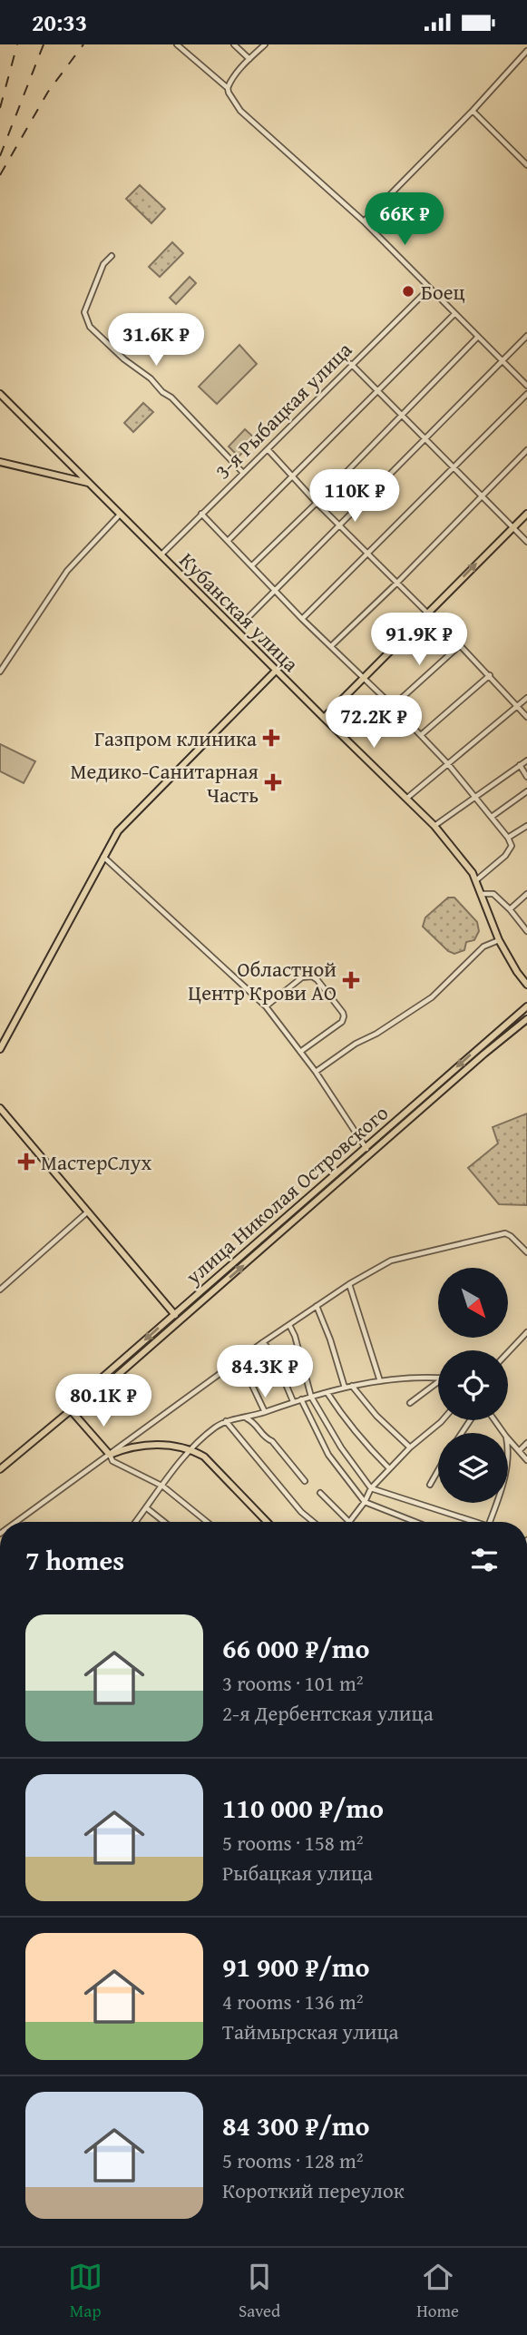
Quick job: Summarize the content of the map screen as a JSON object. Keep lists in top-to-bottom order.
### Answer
{
  "streets": {
    "main road": ["Кубанская улица", "улица Николая Островского"],
    "street": ["3-я Рыбацкая улица"]
  },
  "crossings": [
    ["3-я Рыбацкая улица", "Кубанская улица"]
  ],
  "places": {
    "other": ["Боец"],
    "health": [
      "Газпром клиника",
      "Медико-Санитарная Часть",
      "Областной Центр Крови АО",
      "МастерСлух"
    ]
  },
  "north": "bottom right",
  "page": {
    "status": "20:33",
    "price": [
      "66K ₽",
      "31.6K ₽",
      "110K ₽",
      "91.9K ₽",
      "72.2K ₽",
      "84.3K ₽",
      "80.1K ₽"
    ],
    "heading": "7 homes",
    "list": [
      {
        "name": "66 000 ₽/mo",
        "note": "3 rooms · 101 m² · 2-я Дербентская улица"
      },
      {
        "name": "110 000 ₽/mo",
        "note": "5 rooms · 158 m² · Рыбацкая улица"
      },
      {
        "name": "91 900 ₽/mo",
        "note": "4 rooms · 136 m² · Таймырская улица"
      },
      {
        "name": "84 300 ₽/mo",
        "note": "5 rooms · 128 m² · Короткий переулок"
      }
    ],
    "tabs": ["Map", "Saved", "Home"]
  }
}
